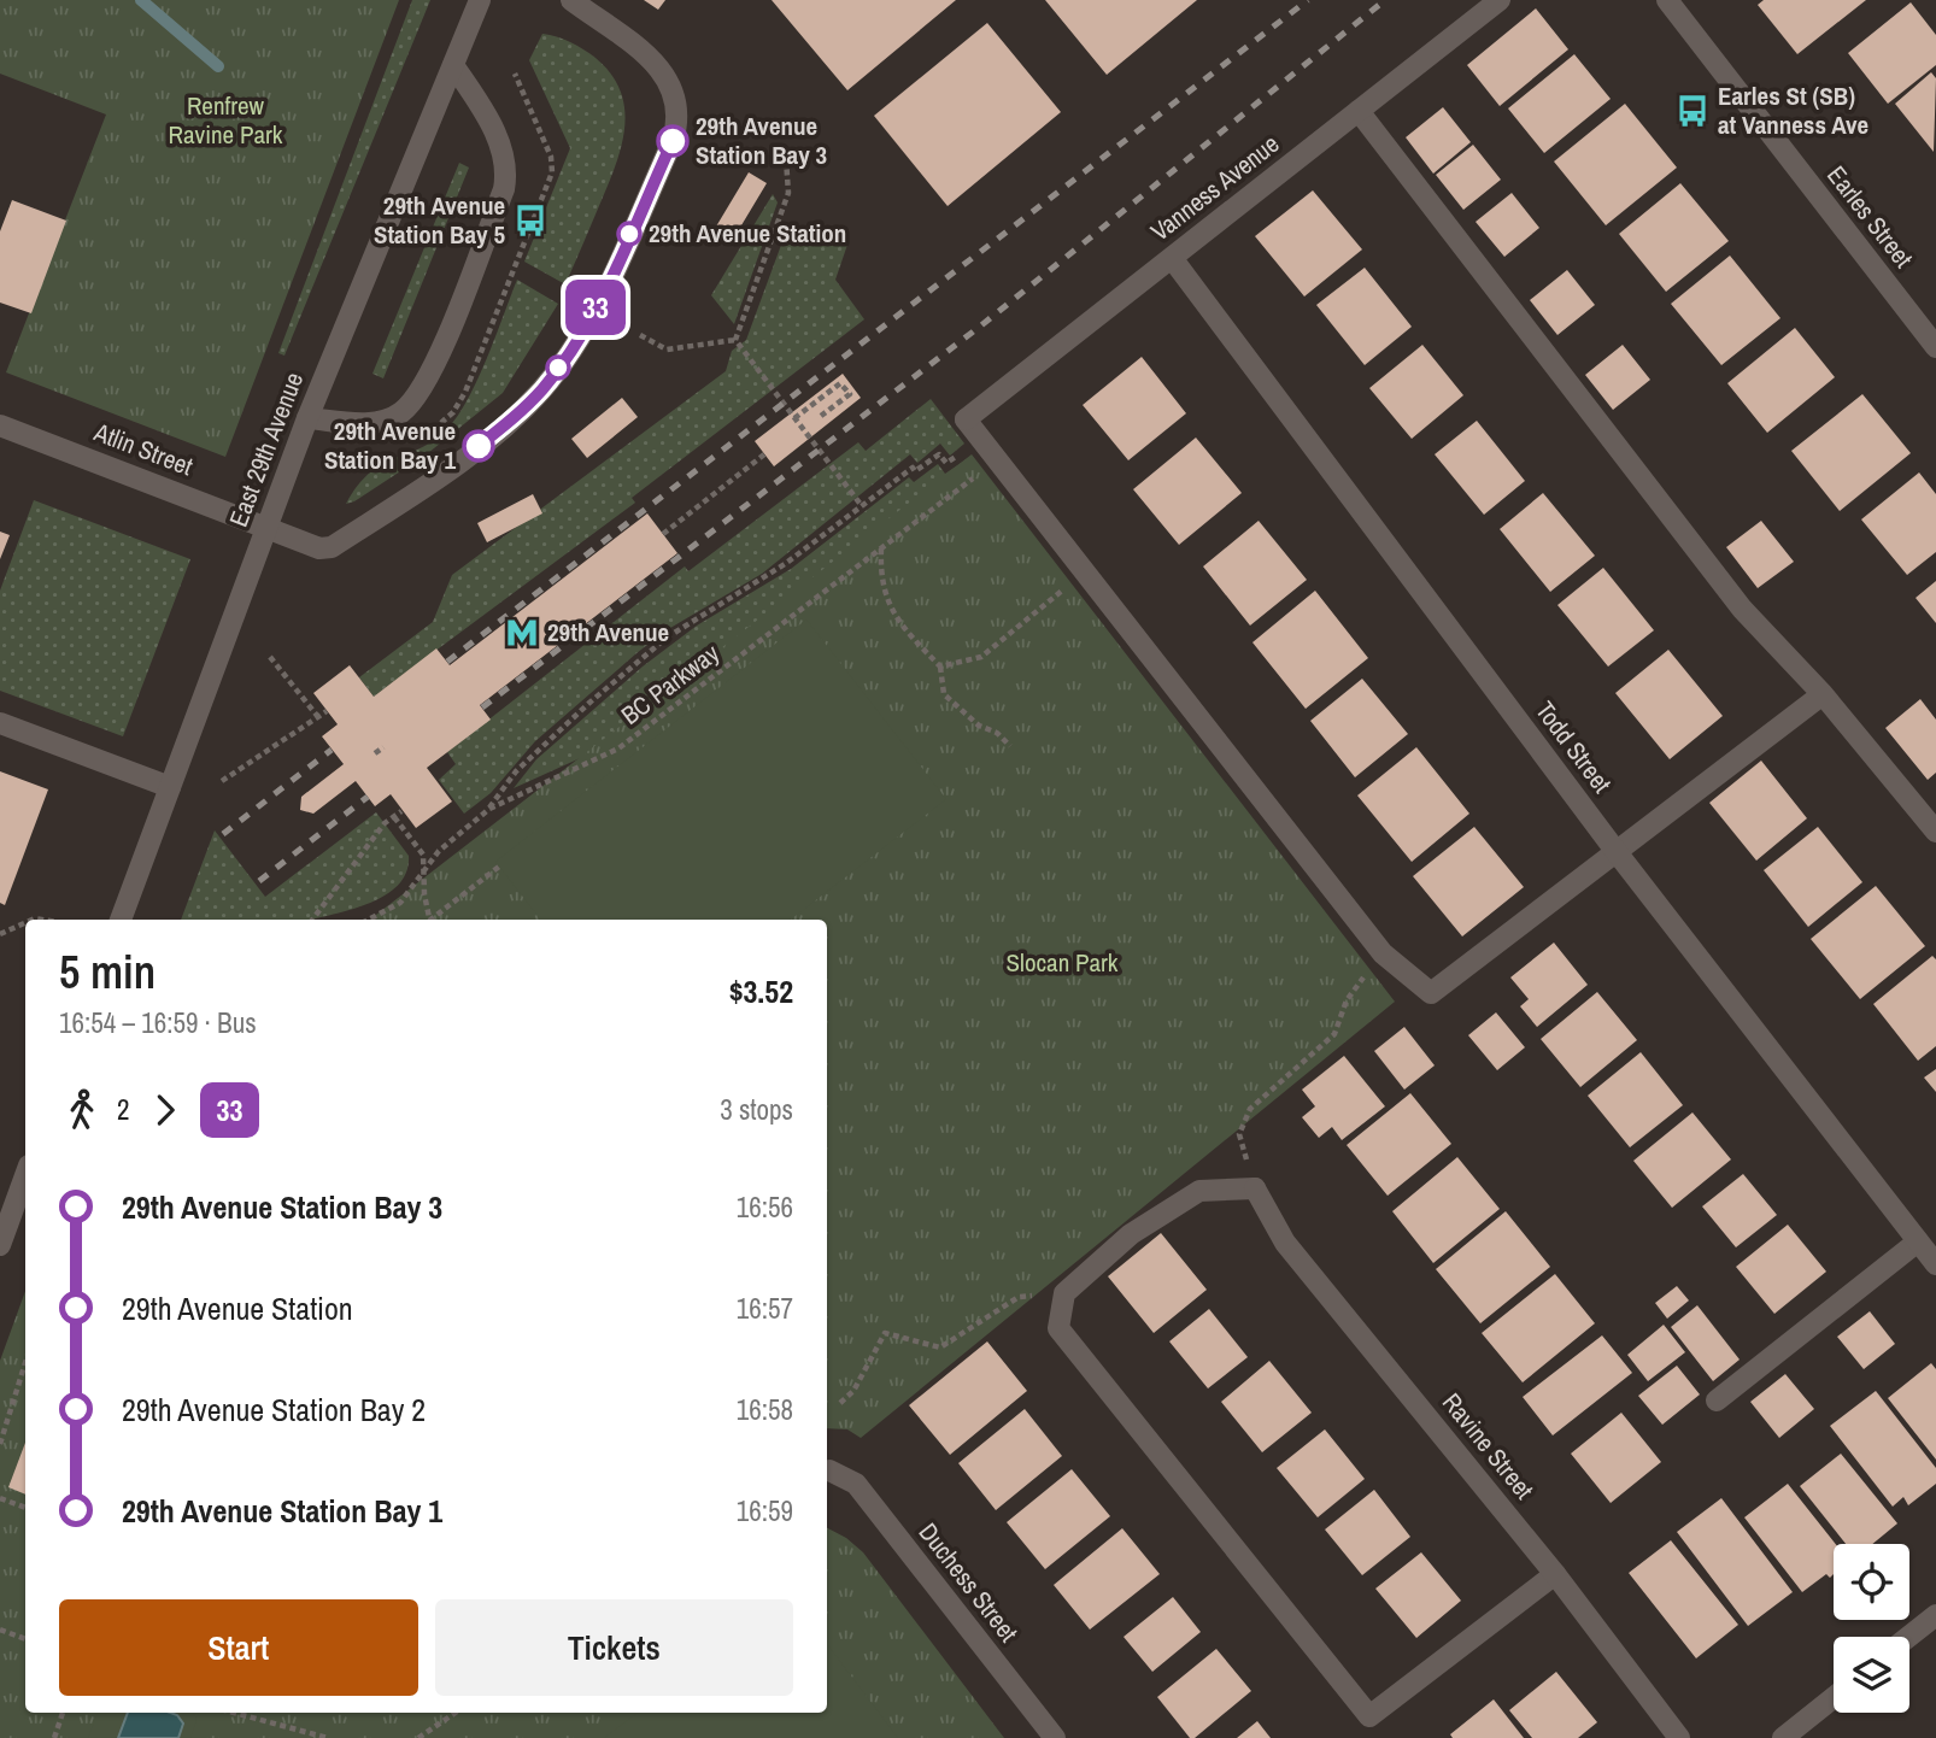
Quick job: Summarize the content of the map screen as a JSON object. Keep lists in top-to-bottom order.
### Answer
{
  "streets": {
    "street": [
      "Vanness Avenue",
      "Earles Street",
      "Atlin Street",
      "East 29th Avenue",
      "Todd Street",
      "Ravine Street",
      "Duchess Street"
    ],
    "path": ["BC Parkway"]
  },
  "crossings": [
    ["Vanness Avenue", "Todd Street"],
    ["Atlin Street", "East 29th Avenue"]
  ],
  "parks": ["Renfrew Ravine Park", "Slocan Park"],
  "places": {
    "bus stop": ["Earles St (SB) at Vanness Ave", "29th Avenue Station Bay 5"],
    "other": ["29th Avenue Station Bay 3", "29th Avenue Station", "29th Avenue Station Bay 1"],
    "metro station": ["29th Avenue"]
  },
  "lines": ["bus line 33"],
  "page": {
    "on_map": "33",
    "heading": ["5 min", "16:54 – 16:59 · Bus", "$3.52"],
    "legs": ["2", "33", "3 stops"],
    "list": [
      {
        "name": "29th Avenue Station Bay 3",
        "value": "16:56"
      },
      {
        "name": "29th Avenue Station",
        "value": "16:57"
      },
      {
        "name": "29th Avenue Station Bay 2",
        "value": "16:58"
      },
      {
        "name": "29th Avenue Station Bay 1",
        "value": "16:59"
      }
    ],
    "buttons": ["Start", "Tickets"]
  }
}
